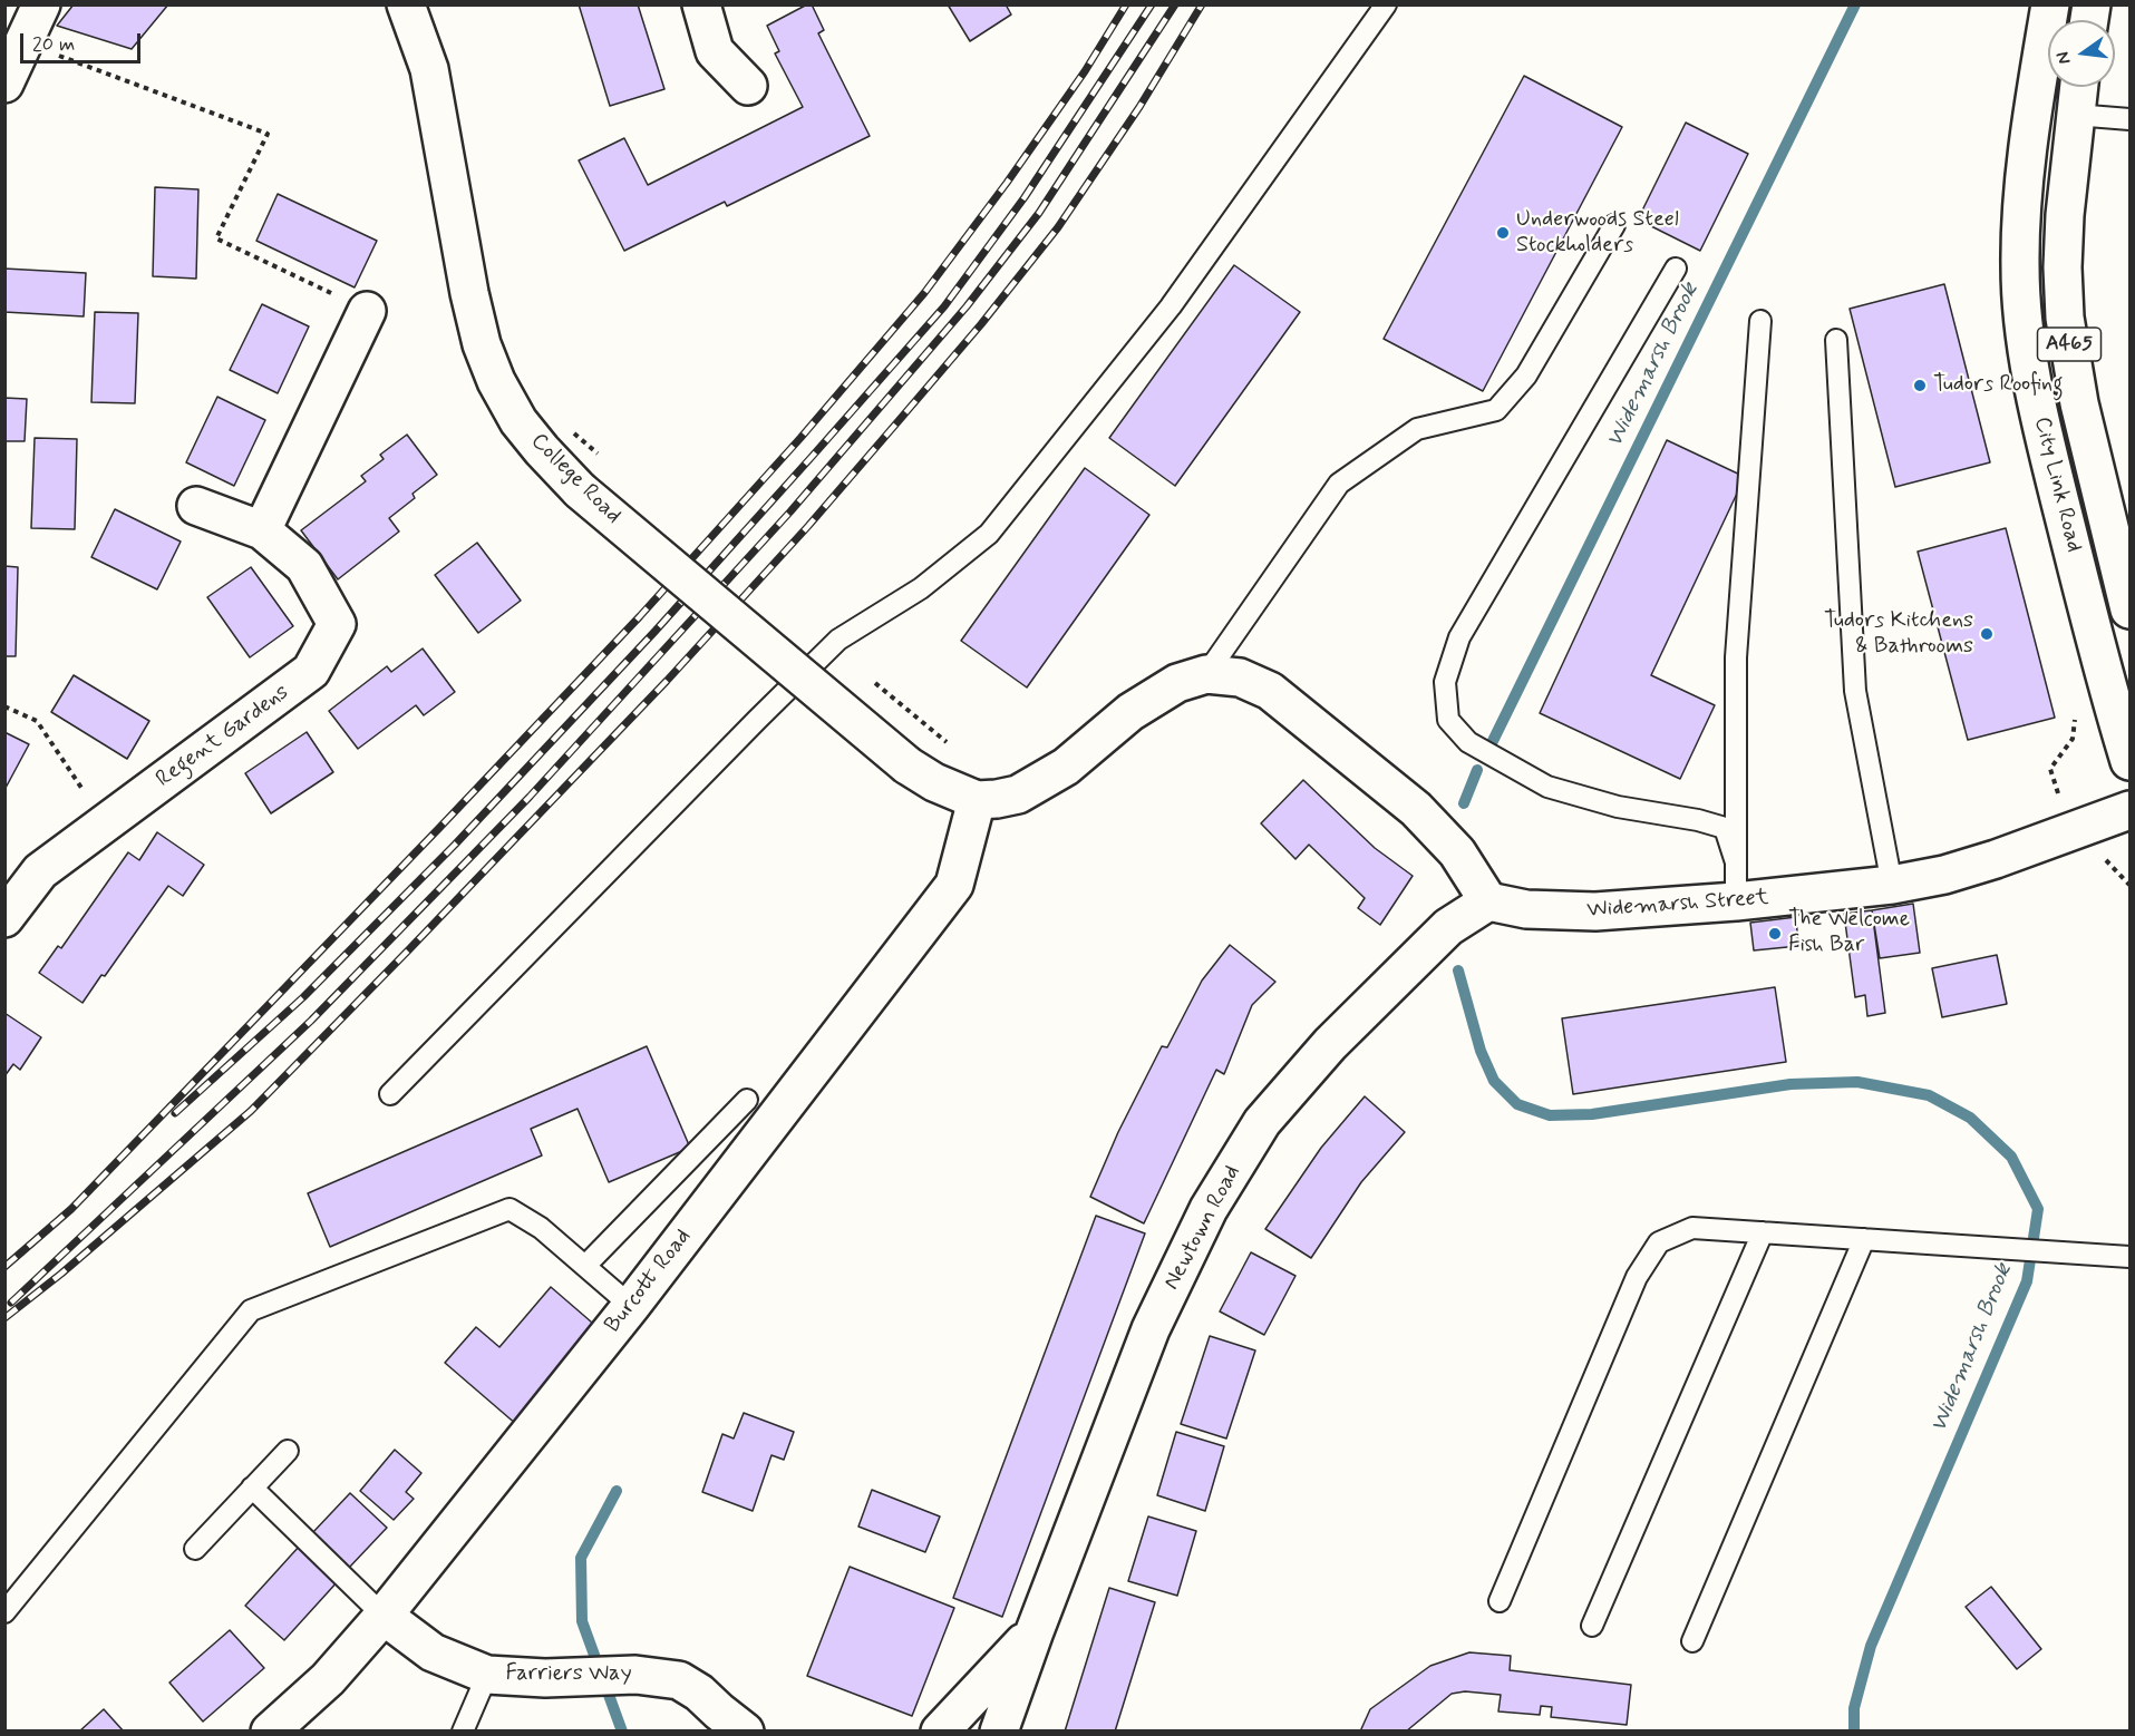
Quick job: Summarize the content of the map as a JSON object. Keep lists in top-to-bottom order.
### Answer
{
  "streets": {
    "main road": [
      "A465",
      "College Road",
      "City Link Road",
      "Regent Gardens",
      "Widemarsh Street",
      "Newtown Road",
      "Burcott Road",
      "Farriers Way"
    ]
  },
  "crossings": [
    ["College Road", "Burcott Road"],
    ["Widemarsh Street", "Newtown Road"],
    ["Burcott Road", "Farriers Way"]
  ],
  "water": ["Widemarsh Brook"],
  "places": [
    "Underwoods Steel Stockholders",
    "Tudors Roofing",
    "Tudors Kitchens & Bathrooms",
    "The Welcome Fish Bar"
  ],
  "scale_bar": "20 m",
  "north": "left"
}
